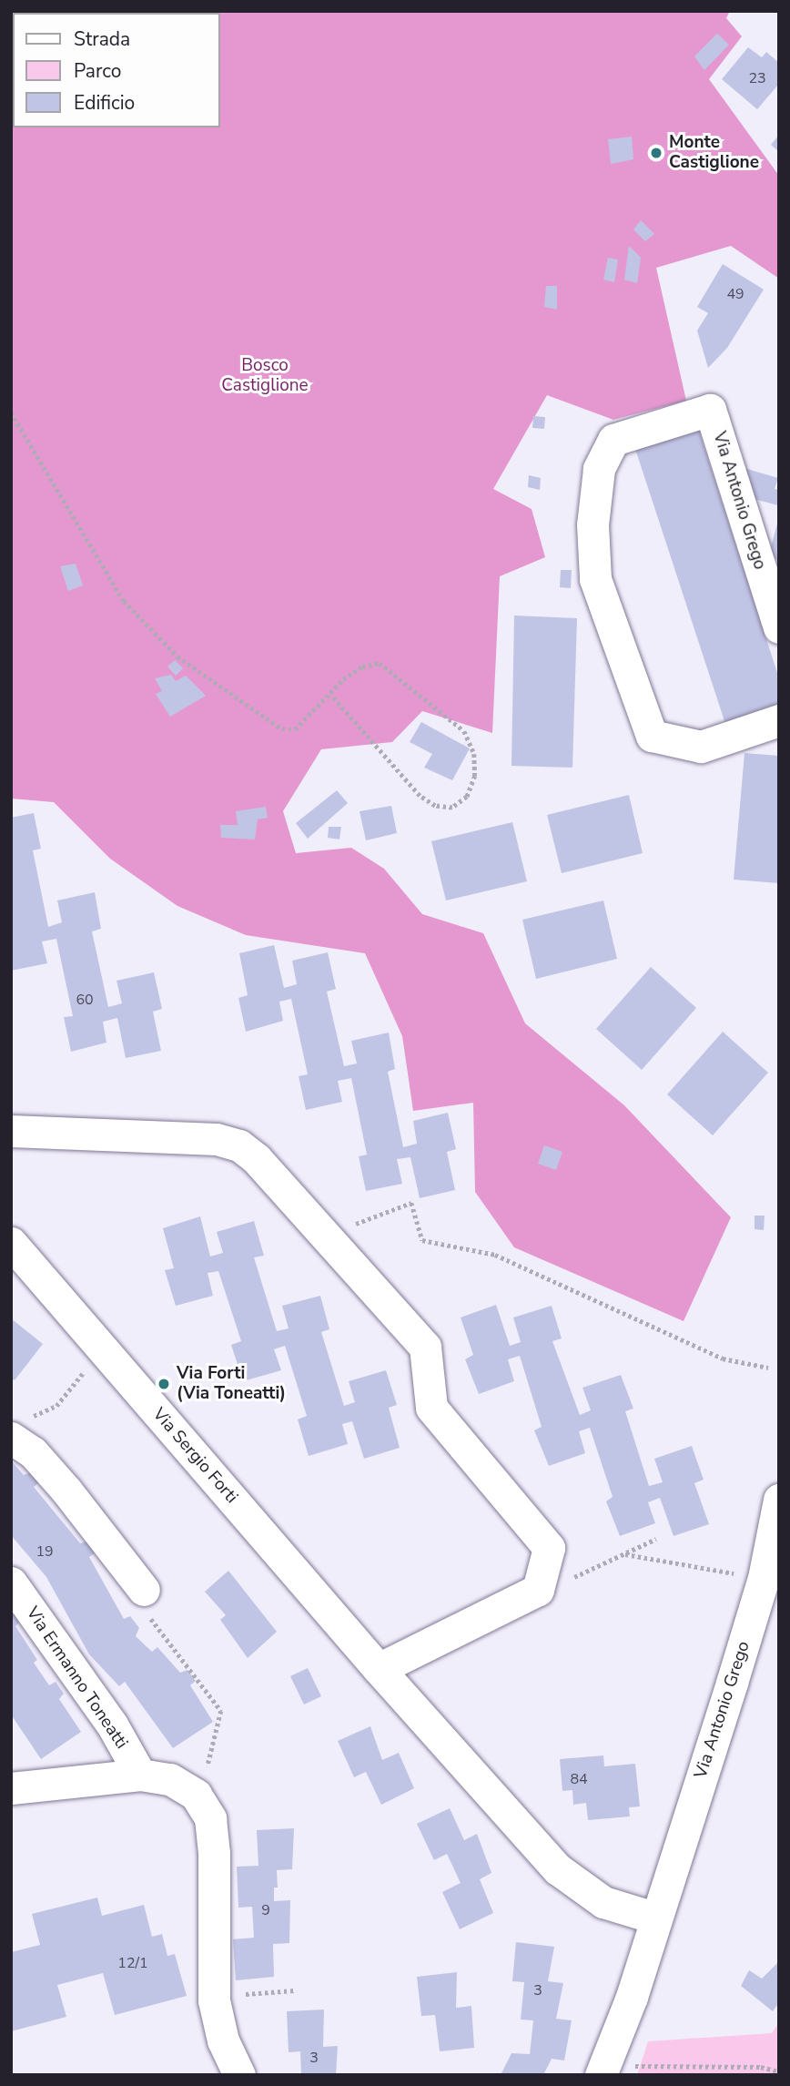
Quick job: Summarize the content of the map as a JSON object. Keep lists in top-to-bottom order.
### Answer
{
  "streets": {
    "street": ["Via Antonio Grego", "Via Sergio Forti", "Via Ermanno Toneatti"]
  },
  "crossings": [
    ["Via Antonio Grego", "Via Sergio Forti"]
  ],
  "parks": ["Bosco Castiglione"],
  "places": ["Monte Castiglione", "Via Forti (Via Toneatti)"],
  "house_numbers": [
    "23",
    "49",
    "60",
    "19",
    "84",
    "9",
    "12/1",
    "3",
    "3"
  ],
  "legend": ["Strada", "Parco", "Edificio"]
}
